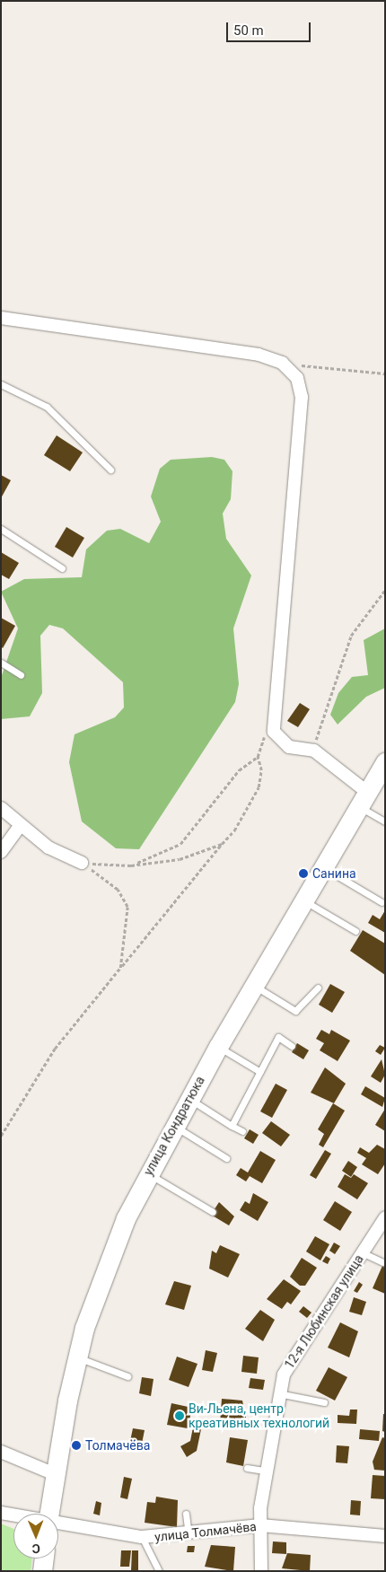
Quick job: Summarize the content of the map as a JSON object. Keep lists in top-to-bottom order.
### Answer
{
  "streets": {
    "main road": ["улица Кондратюка"],
    "street": ["12-я Любинская улица", "улица Толмачёва"]
  },
  "crossings": [
    ["12-я Любинская улица", "улица Толмачёва"]
  ],
  "places": ["Санина", "Ви-Льена, центр креативных технологий", "Толмачёва"],
  "scale_bar": "50 m",
  "north": "bottom"
}
